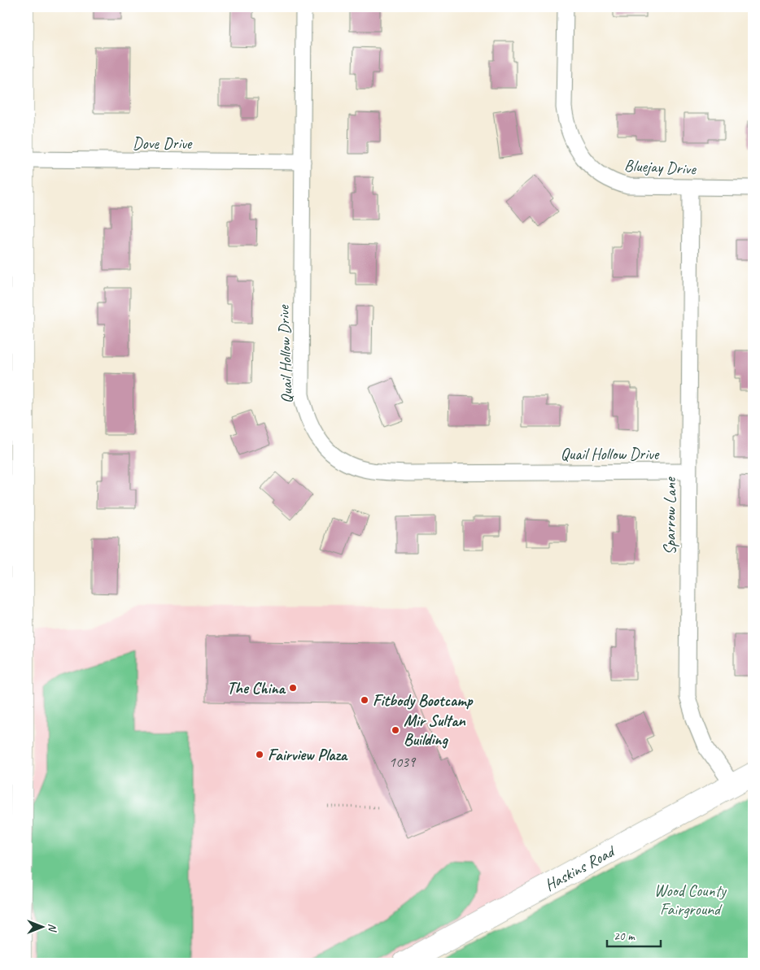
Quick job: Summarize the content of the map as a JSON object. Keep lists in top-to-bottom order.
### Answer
{
  "streets": {
    "street": [
      "Dove Drive",
      "Bluejay Drive",
      "Quail Hollow Drive",
      "Sparrow Lane",
      "Haskins Road"
    ]
  },
  "crossings": [
    ["Dove Drive", "Quail Hollow Drive"],
    ["Bluejay Drive", "Sparrow Lane"],
    ["Quail Hollow Drive", "Sparrow Lane"],
    ["Sparrow Lane", "Haskins Road"]
  ],
  "parks": ["Wood County Fairground"],
  "places": [
    "The China",
    "Fitbody Bootcamp",
    "Mir Sultan Building",
    "Fairview Plaza"
  ],
  "house_numbers": ["1039"],
  "scale_bar": "20 m",
  "north": "right"
}
